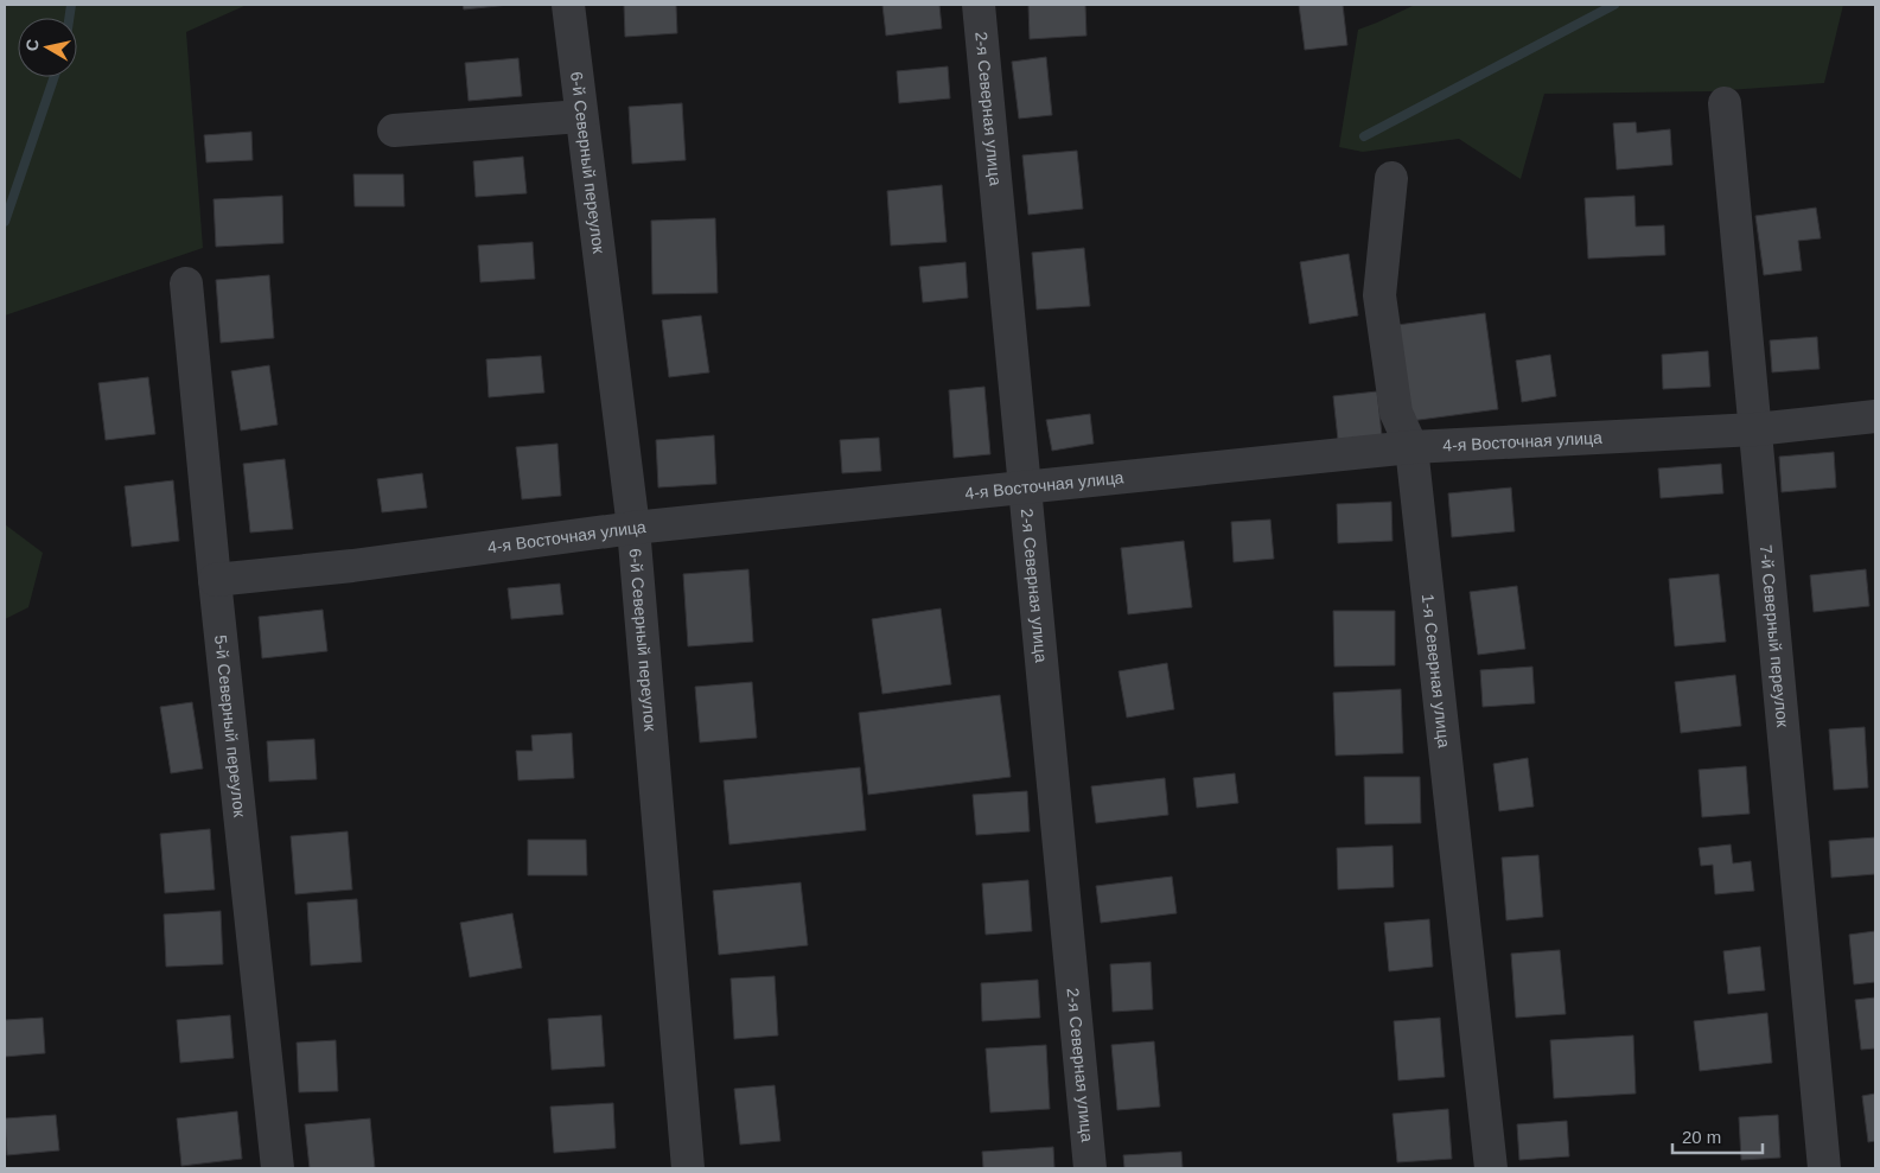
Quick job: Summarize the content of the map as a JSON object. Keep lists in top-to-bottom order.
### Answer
{
  "streets": {
    "street": [
      "2-я Северная улица",
      "6-й Северный переулок",
      "4-я Восточная улица",
      "7-й Северный переулок",
      "1-я Северная улица",
      "5-й Северный переулок"
    ]
  },
  "crossings": [
    ["2-я Северная улица", "4-я Восточная улица"],
    ["6-й Северный переулок", "4-я Восточная улица"],
    ["4-я Восточная улица", "7-й Северный переулок"],
    ["4-я Восточная улица", "1-я Северная улица"],
    ["4-я Восточная улица", "5-й Северный переулок"]
  ],
  "scale_bar": "20 m",
  "north": "left"
}
